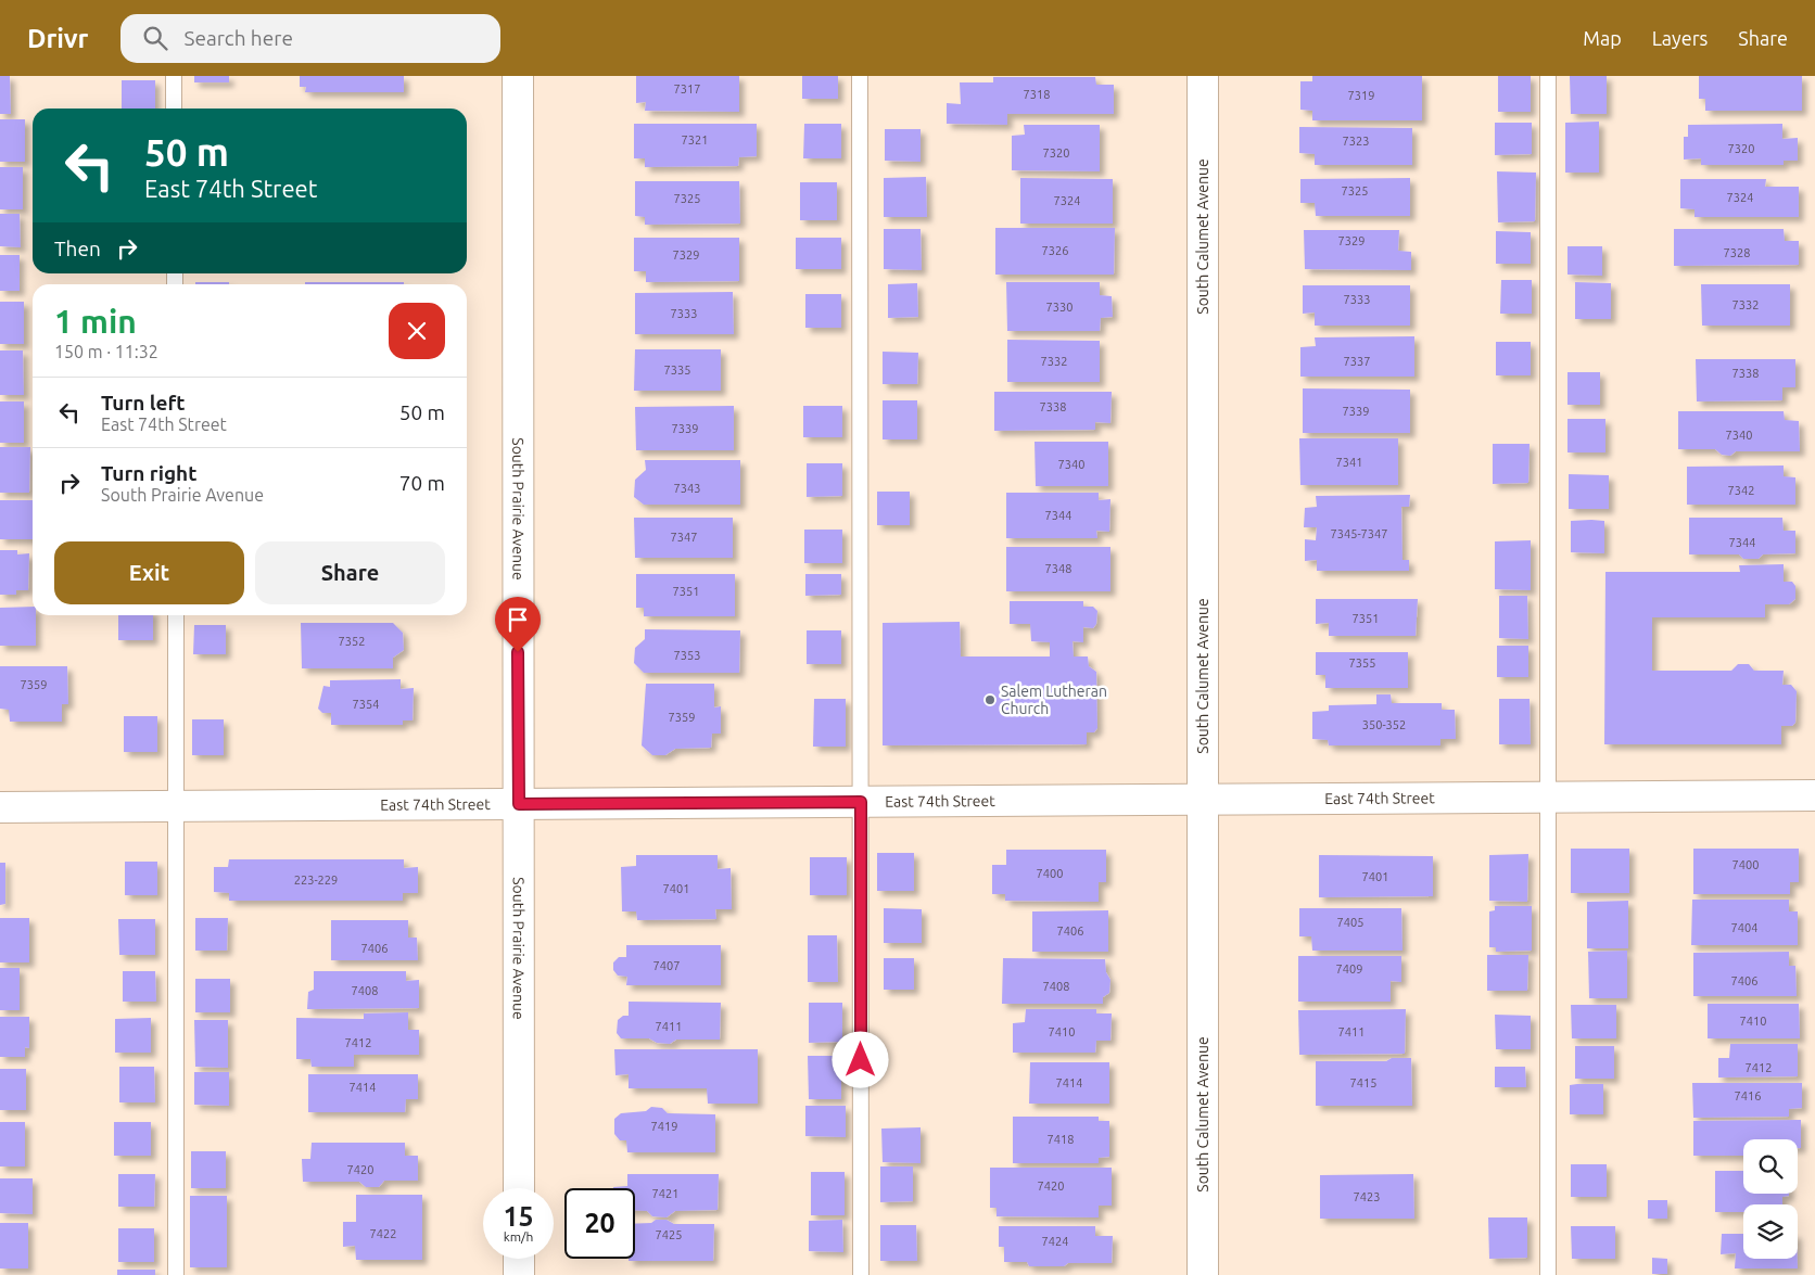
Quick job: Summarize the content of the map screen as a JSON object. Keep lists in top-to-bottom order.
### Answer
{
  "streets": {
    "street": ["South Calumet Avenue", "South Prairie Avenue", "East 74th Street"]
  },
  "crossings": [
    ["South Calumet Avenue", "East 74th Street"],
    ["South Prairie Avenue", "East 74th Street"]
  ],
  "places": ["Salem Lutheran Church"],
  "house_numbers": [
    "7317",
    "7318",
    "7319",
    "7321",
    "7323",
    "7320",
    "7320",
    "7325",
    "7324",
    "7325",
    "7324",
    "7329",
    "7326",
    "7328",
    "7329",
    "7333",
    "7332",
    "7330",
    "7333",
    "7332",
    "7337",
    "7335",
    "7338",
    "7338",
    "7339",
    "7339",
    "7340",
    "7341",
    "7340",
    "7343",
    "7342",
    "7344",
    "7345-7347",
    "7347",
    "7344",
    "7348",
    "7351",
    "7351",
    "7352",
    "7353",
    "7355",
    "7359",
    "7354",
    "7359",
    "350-352",
    "7400",
    "7400",
    "7401",
    "223-229",
    "7401",
    "7405",
    "7404",
    "7406",
    "7406",
    "7407",
    "7409",
    "7406",
    "7408",
    "7408",
    "7410",
    "7411",
    "7410",
    "7411",
    "7412",
    "7412",
    "7414",
    "7415",
    "7414",
    "7416",
    "7419",
    "7418",
    "7420",
    "7420",
    "7421",
    "7423",
    "7422",
    "7425",
    "7424"
  ],
  "page": {
    "header": "Drivr",
    "search": "Search here",
    "nav": ["Map", "Layers", "Share"],
    "turn": ["50 m", "East 74th Street"],
    "then": "Then",
    "heading": ["1 min", "150 m · 11:32"],
    "list": [
      {
        "name": "Turn left",
        "note": "East 74th Street",
        "value": "50 m"
      },
      {
        "name": "Turn right",
        "note": "South Prairie Avenue",
        "value": "70 m"
      }
    ],
    "buttons": ["Exit", "Share"],
    "speed": "15 km/h",
    "limit": "20"
  }
}
